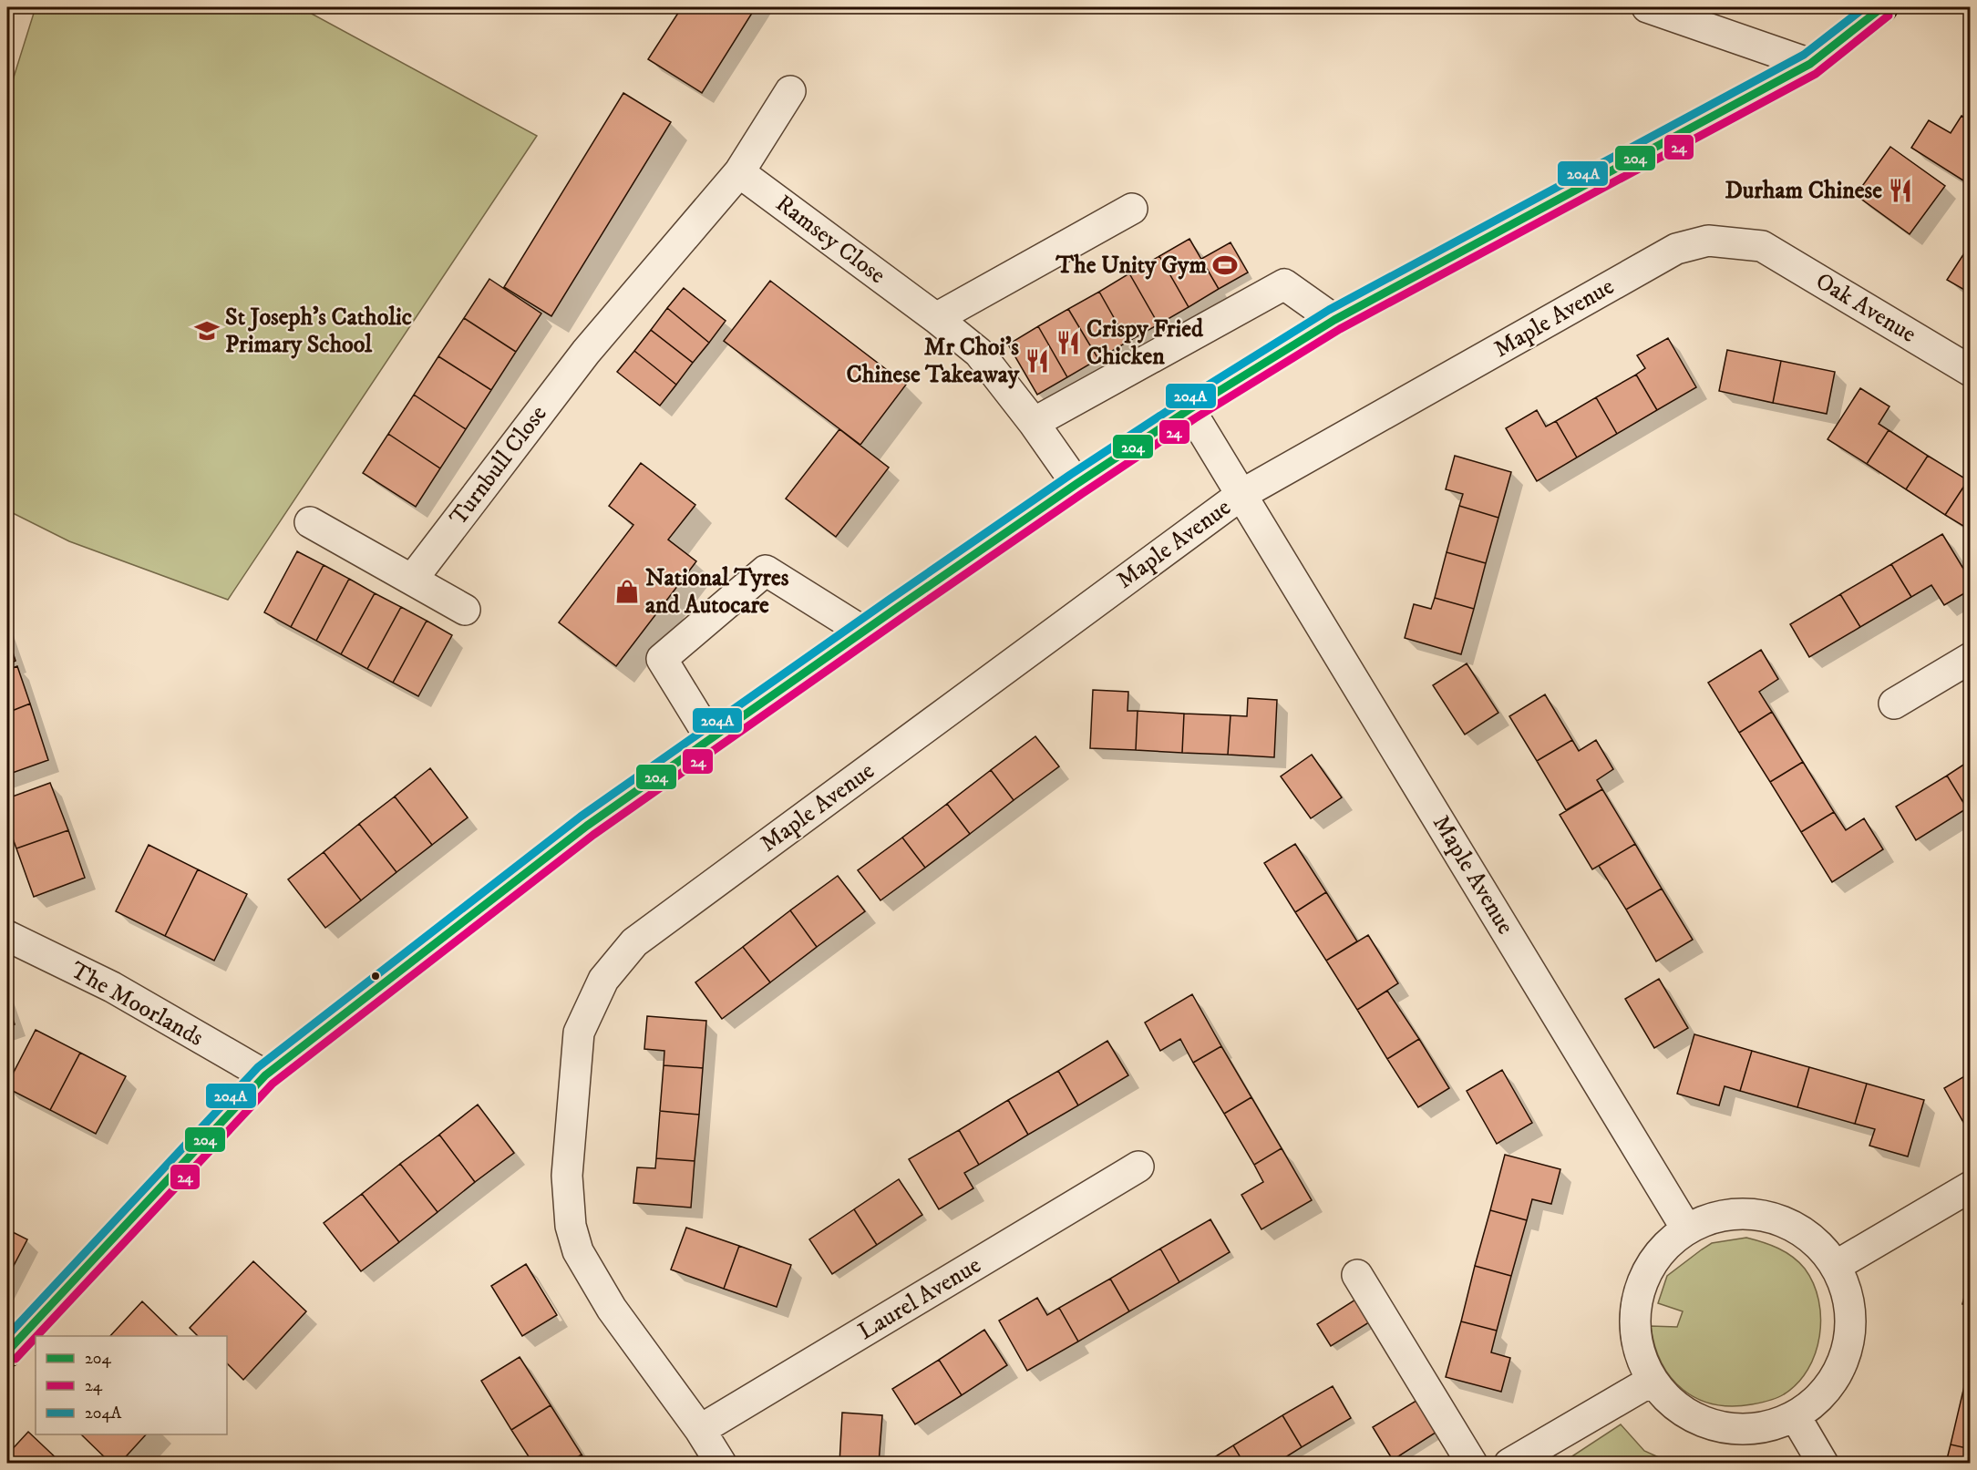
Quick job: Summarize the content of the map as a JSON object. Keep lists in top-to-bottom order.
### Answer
{
  "streets": {
    "street": [
      "Ramsey Close",
      "Oak Avenue",
      "Maple Avenue",
      "Turnbull Close",
      "The Moorlands",
      "Laurel Avenue"
    ]
  },
  "crossings": [
    ["Ramsey Close", "Turnbull Close"],
    ["Oak Avenue", "Maple Avenue"],
    ["Maple Avenue", "Laurel Avenue"]
  ],
  "places": {
    "restaurant": ["Durham Chinese", "Crispy Fried Chicken", "Mr Choi's Chinese Takeaway"],
    "sports": ["The Unity Gym"],
    "school or university": ["St Joseph's Catholic Primary School"],
    "shop": ["National Tyres and Autocare"]
  },
  "lines": ["transit line 204", "transit line 204A", "transit line 24"],
  "legend": ["204", "24", "204A"]
}
